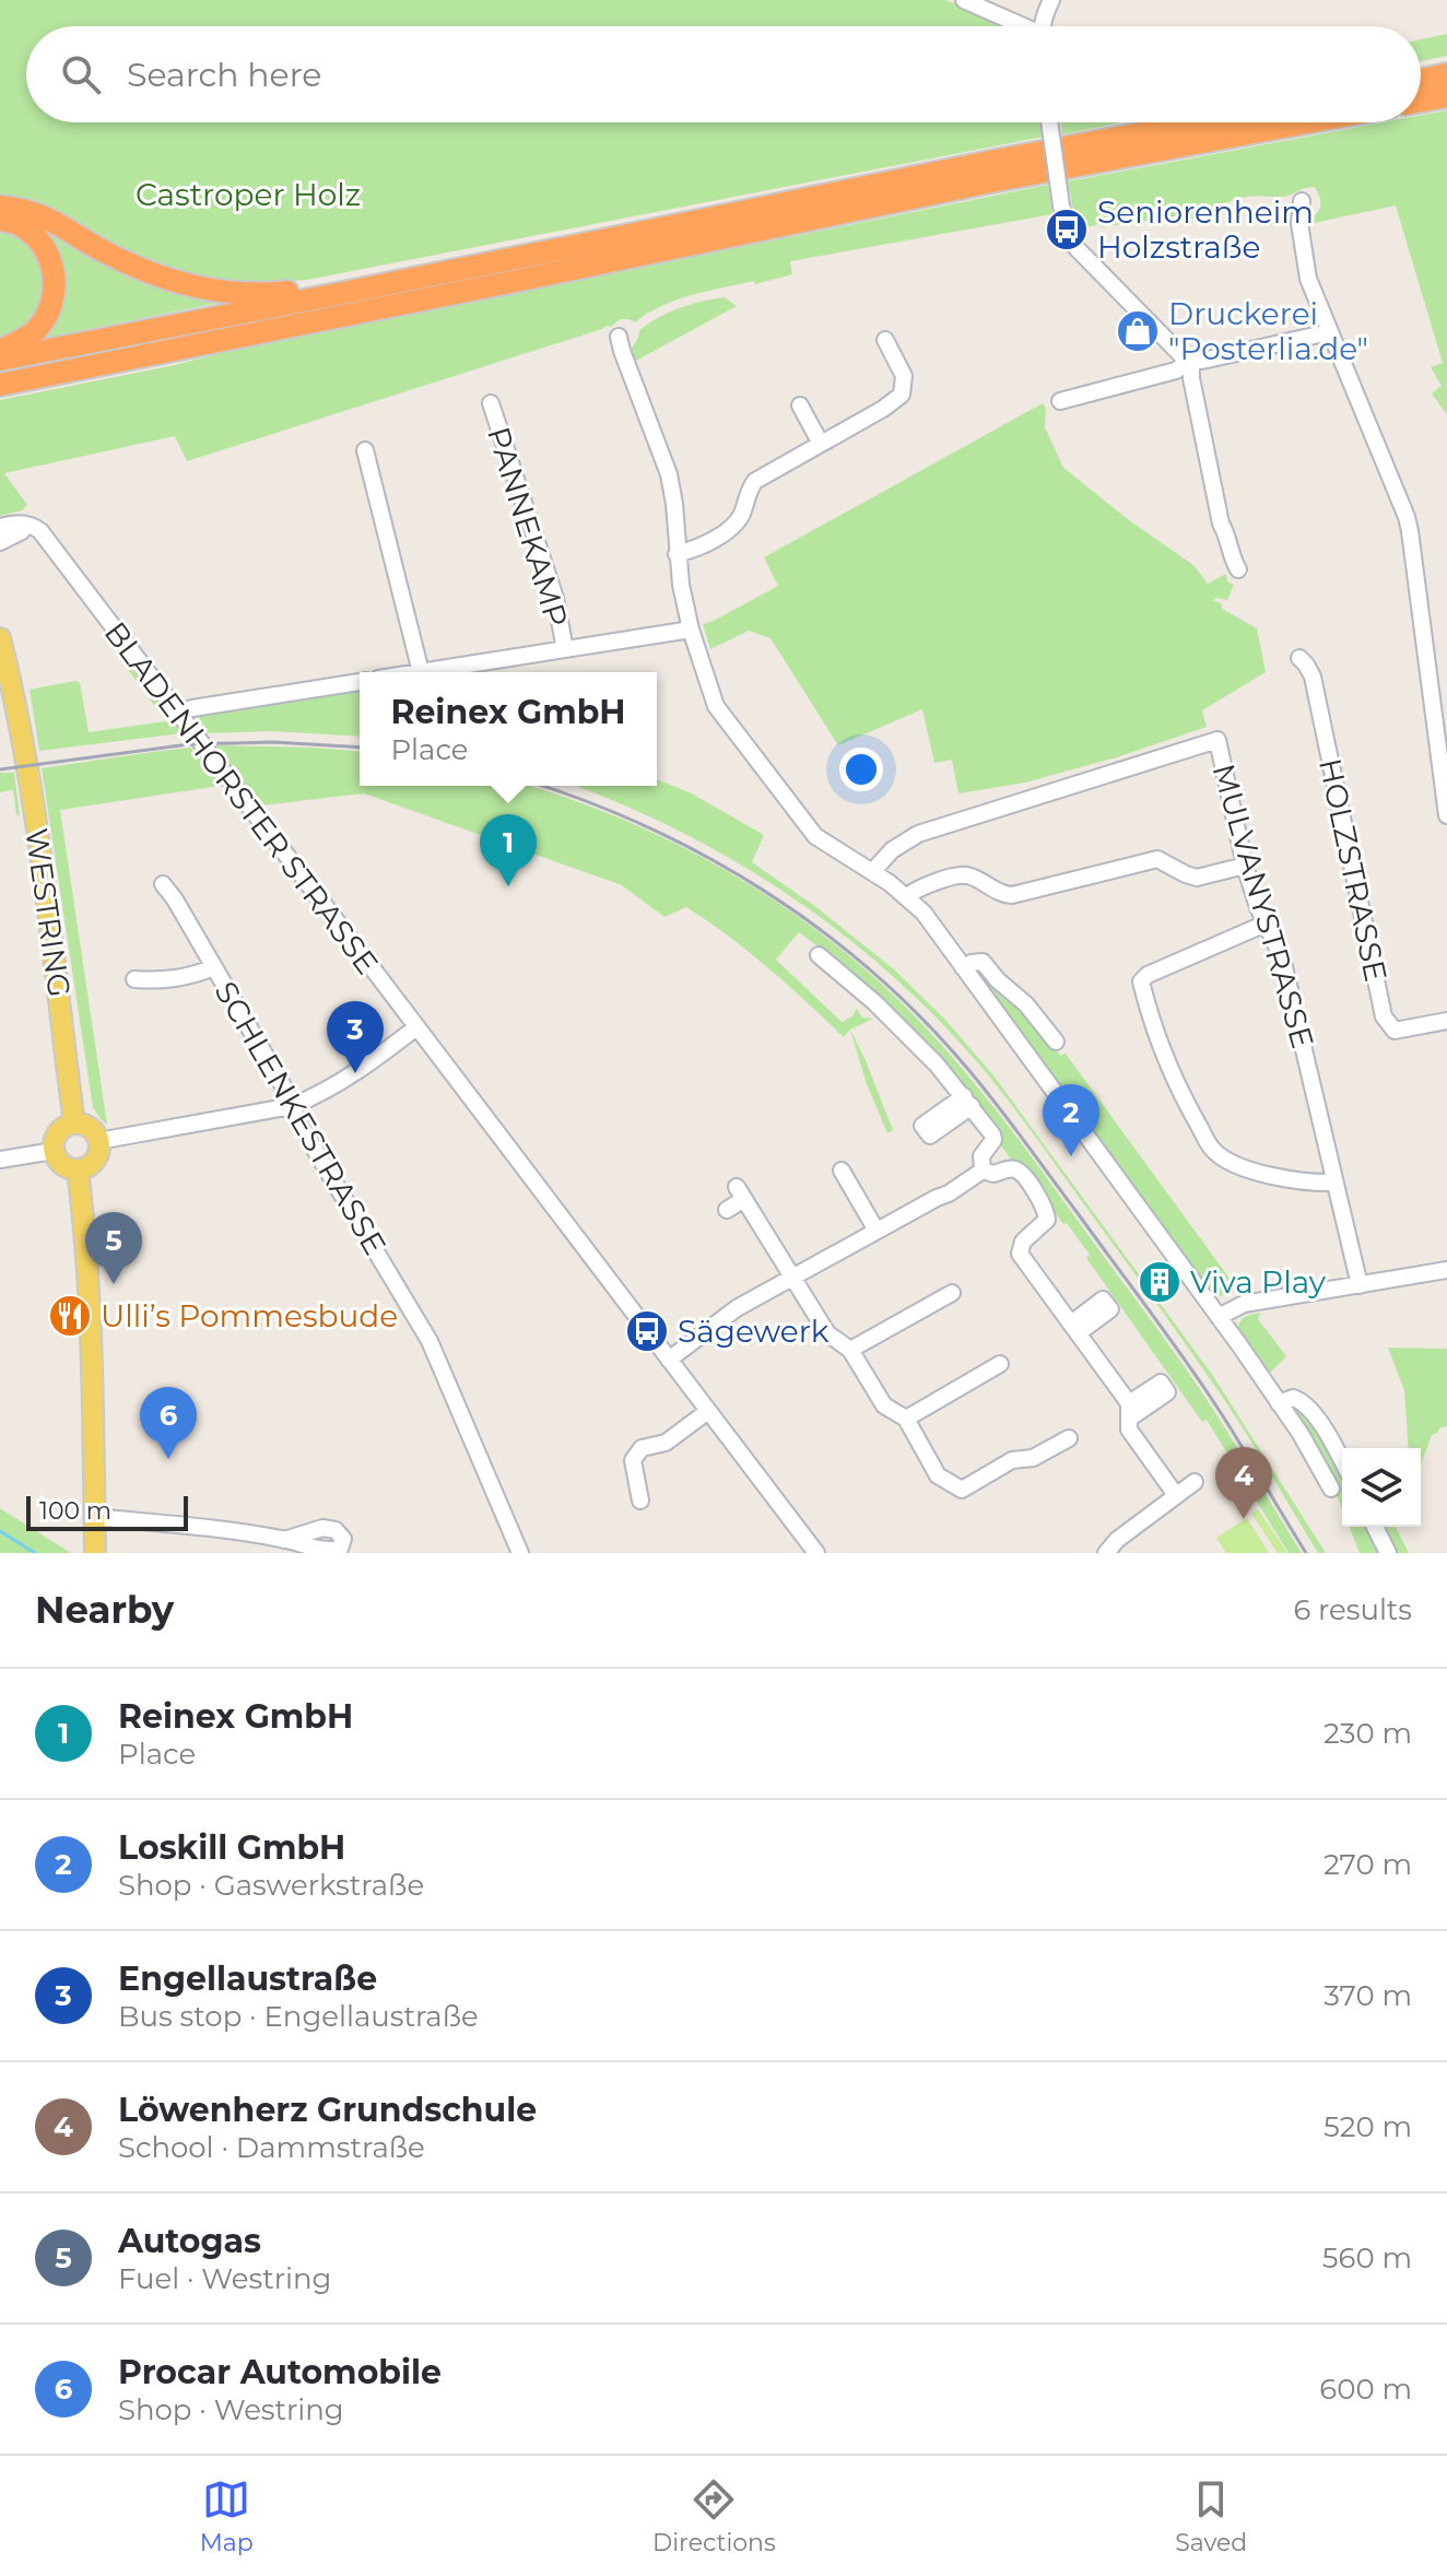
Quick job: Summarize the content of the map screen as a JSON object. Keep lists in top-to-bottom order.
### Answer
{
  "streets": {
    "main road": ["WESTRING"],
    "street": [
      "PANNEKAMP",
      "BLADENHORSTER STRASSE",
      "HOLZSTRASSE",
      "MULVANYSTRASSE",
      "SCHLENKESTRASSE"
    ]
  },
  "parks": ["Castroper Holz"],
  "places": {
    "bus stop": ["Seniorenheim Holzstraße", "Sägewerk"],
    "shop": ["Druckerei \"Posterlia.de\""],
    "building": ["Viva Play"],
    "restaurant": ["Ulli’s Pommesbude"]
  },
  "scale_bar": "100 m",
  "page": {
    "search": "Search here",
    "popup": ["Reinex GmbH", "Place"],
    "pins": [
      "1",
      "3",
      "2",
      "5",
      "6",
      "4"
    ],
    "scale": "100 m",
    "heading": ["Nearby", "6 results"],
    "list": [
      {
        "mark": "1",
        "name": "Reinex GmbH",
        "note": "Place",
        "value": "230 m"
      },
      {
        "mark": "2",
        "name": "Loskill GmbH",
        "note": "Shop · Gaswerkstraße",
        "value": "270 m"
      },
      {
        "mark": "3",
        "name": "Engellaustraße",
        "note": "Bus stop · Engellaustraße",
        "value": "370 m"
      },
      {
        "mark": "4",
        "name": "Löwenherz Grundschule",
        "note": "School · Dammstraße",
        "value": "520 m"
      },
      {
        "mark": "5",
        "name": "Autogas",
        "note": "Fuel · Westring",
        "value": "560 m"
      },
      {
        "mark": "6",
        "name": "Procar Automobile",
        "note": "Shop · Westring",
        "value": "600 m"
      }
    ],
    "nav": ["Map", "Directions", "Saved"]
  }
}
